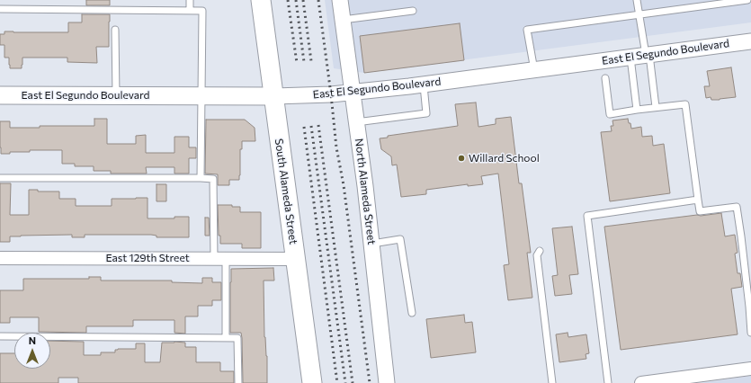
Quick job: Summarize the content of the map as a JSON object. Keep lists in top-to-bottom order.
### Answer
{
  "streets": {
    "main road": ["East El Segundo Boulevard", "South Alameda Street"],
    "street": ["North Alameda Street", "East 129th Street"]
  },
  "crossings": [
    ["East El Segundo Boulevard", "South Alameda Street"],
    ["East El Segundo Boulevard", "North Alameda Street"],
    ["South Alameda Street", "East 129th Street"]
  ],
  "places": ["Willard School"],
  "north": "top"
}
